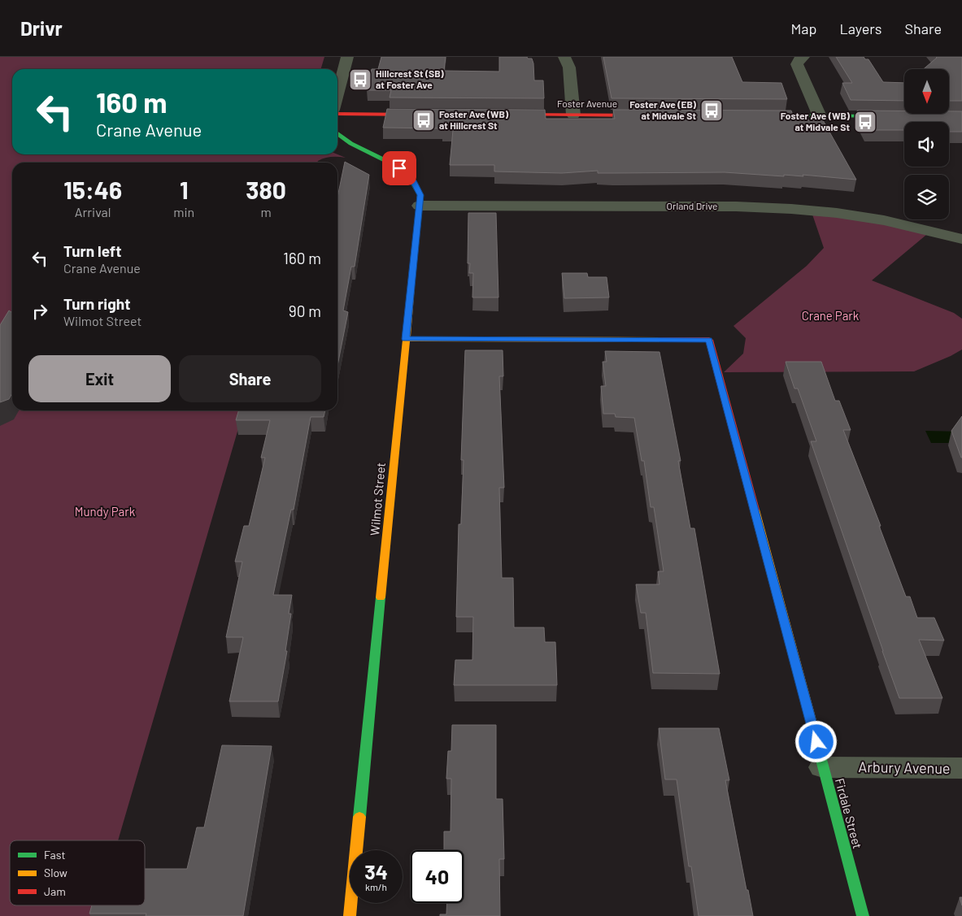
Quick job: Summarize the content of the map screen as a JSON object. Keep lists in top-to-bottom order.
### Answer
{
  "streets": {
    "street": [
      "Foster Avenue",
      "Orland Drive",
      "Wilmot Street",
      "Arbury Avenue",
      "Firdale Street"
    ]
  },
  "crossings": [
    ["Orland Drive", "Wilmot Street"],
    ["Wilmot Street", "Firdale Street"],
    ["Arbury Avenue", "Firdale Street"]
  ],
  "parks": ["Crane Park", "Mundy Park"],
  "places": {
    "bus stop": [
      "Hillcrest St (SB) at Foster Ave",
      "Foster Ave (EB) at Midvale St",
      "Foster Ave (WB) at Hillcrest St",
      "Foster Ave (WB) at Midvale St"
    ]
  },
  "legend": ["Fast", "Slow", "Jam"],
  "north": "bottom",
  "page": {
    "header": "Drivr",
    "nav": ["Map", "Layers", "Share"],
    "turn": ["160 m", "Crane Avenue"],
    "eta": [
      "15:46",
      "Arrival",
      "1",
      "min",
      "380",
      "m"
    ],
    "list": [
      {
        "name": "Turn left",
        "note": "Crane Avenue",
        "value": "160 m"
      },
      {
        "name": "Turn right",
        "note": "Wilmot Street",
        "value": "90 m"
      }
    ],
    "buttons": ["Exit", "Share"],
    "speed": "34 km/h",
    "limit": "40"
  }
}
